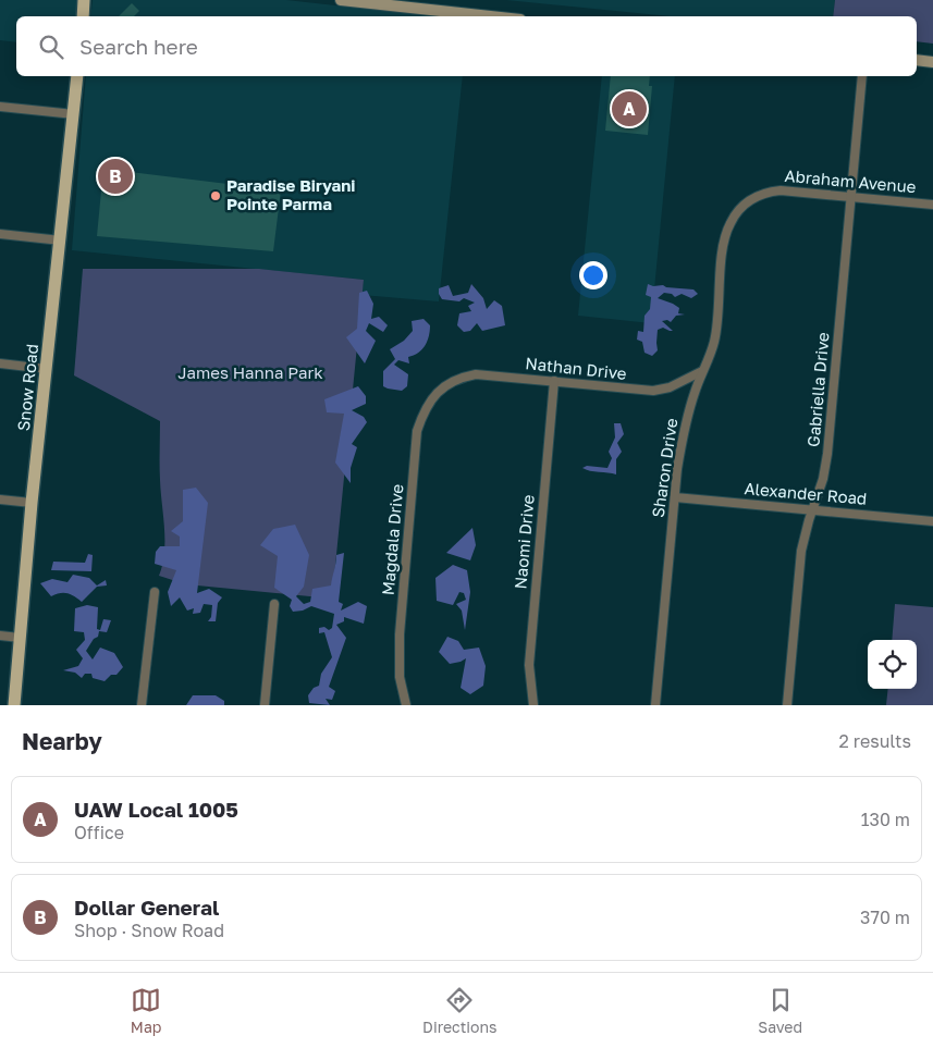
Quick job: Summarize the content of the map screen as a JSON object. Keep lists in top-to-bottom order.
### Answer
{
  "streets": {
    "main road": ["Snow Road"],
    "street": [
      "Abraham Avenue",
      "Nathan Drive",
      "Gabriella Drive",
      "Sharon Drive",
      "Alexander Road",
      "Magdala Drive",
      "Naomi Drive"
    ]
  },
  "crossings": [
    ["Abraham Avenue", "Gabriella Drive"],
    ["Abraham Avenue", "Sharon Drive"],
    ["Nathan Drive", "Sharon Drive"],
    ["Nathan Drive", "Magdala Drive"],
    ["Nathan Drive", "Naomi Drive"],
    ["Gabriella Drive", "Alexander Road"],
    ["Sharon Drive", "Alexander Road"]
  ],
  "parks": ["James Hanna Park"],
  "places": ["Paradise Biryani Pointe Parma"],
  "page": {
    "search": "Search here",
    "pins": ["A", "B"],
    "heading": ["Nearby", "2 results"],
    "list": [
      {
        "mark": "A",
        "name": "UAW Local 1005",
        "note": "Office",
        "value": "130 m"
      },
      {
        "mark": "B",
        "name": "Dollar General",
        "note": "Shop · Snow Road",
        "value": "370 m"
      }
    ],
    "nav": ["Map", "Directions", "Saved"]
  }
}
